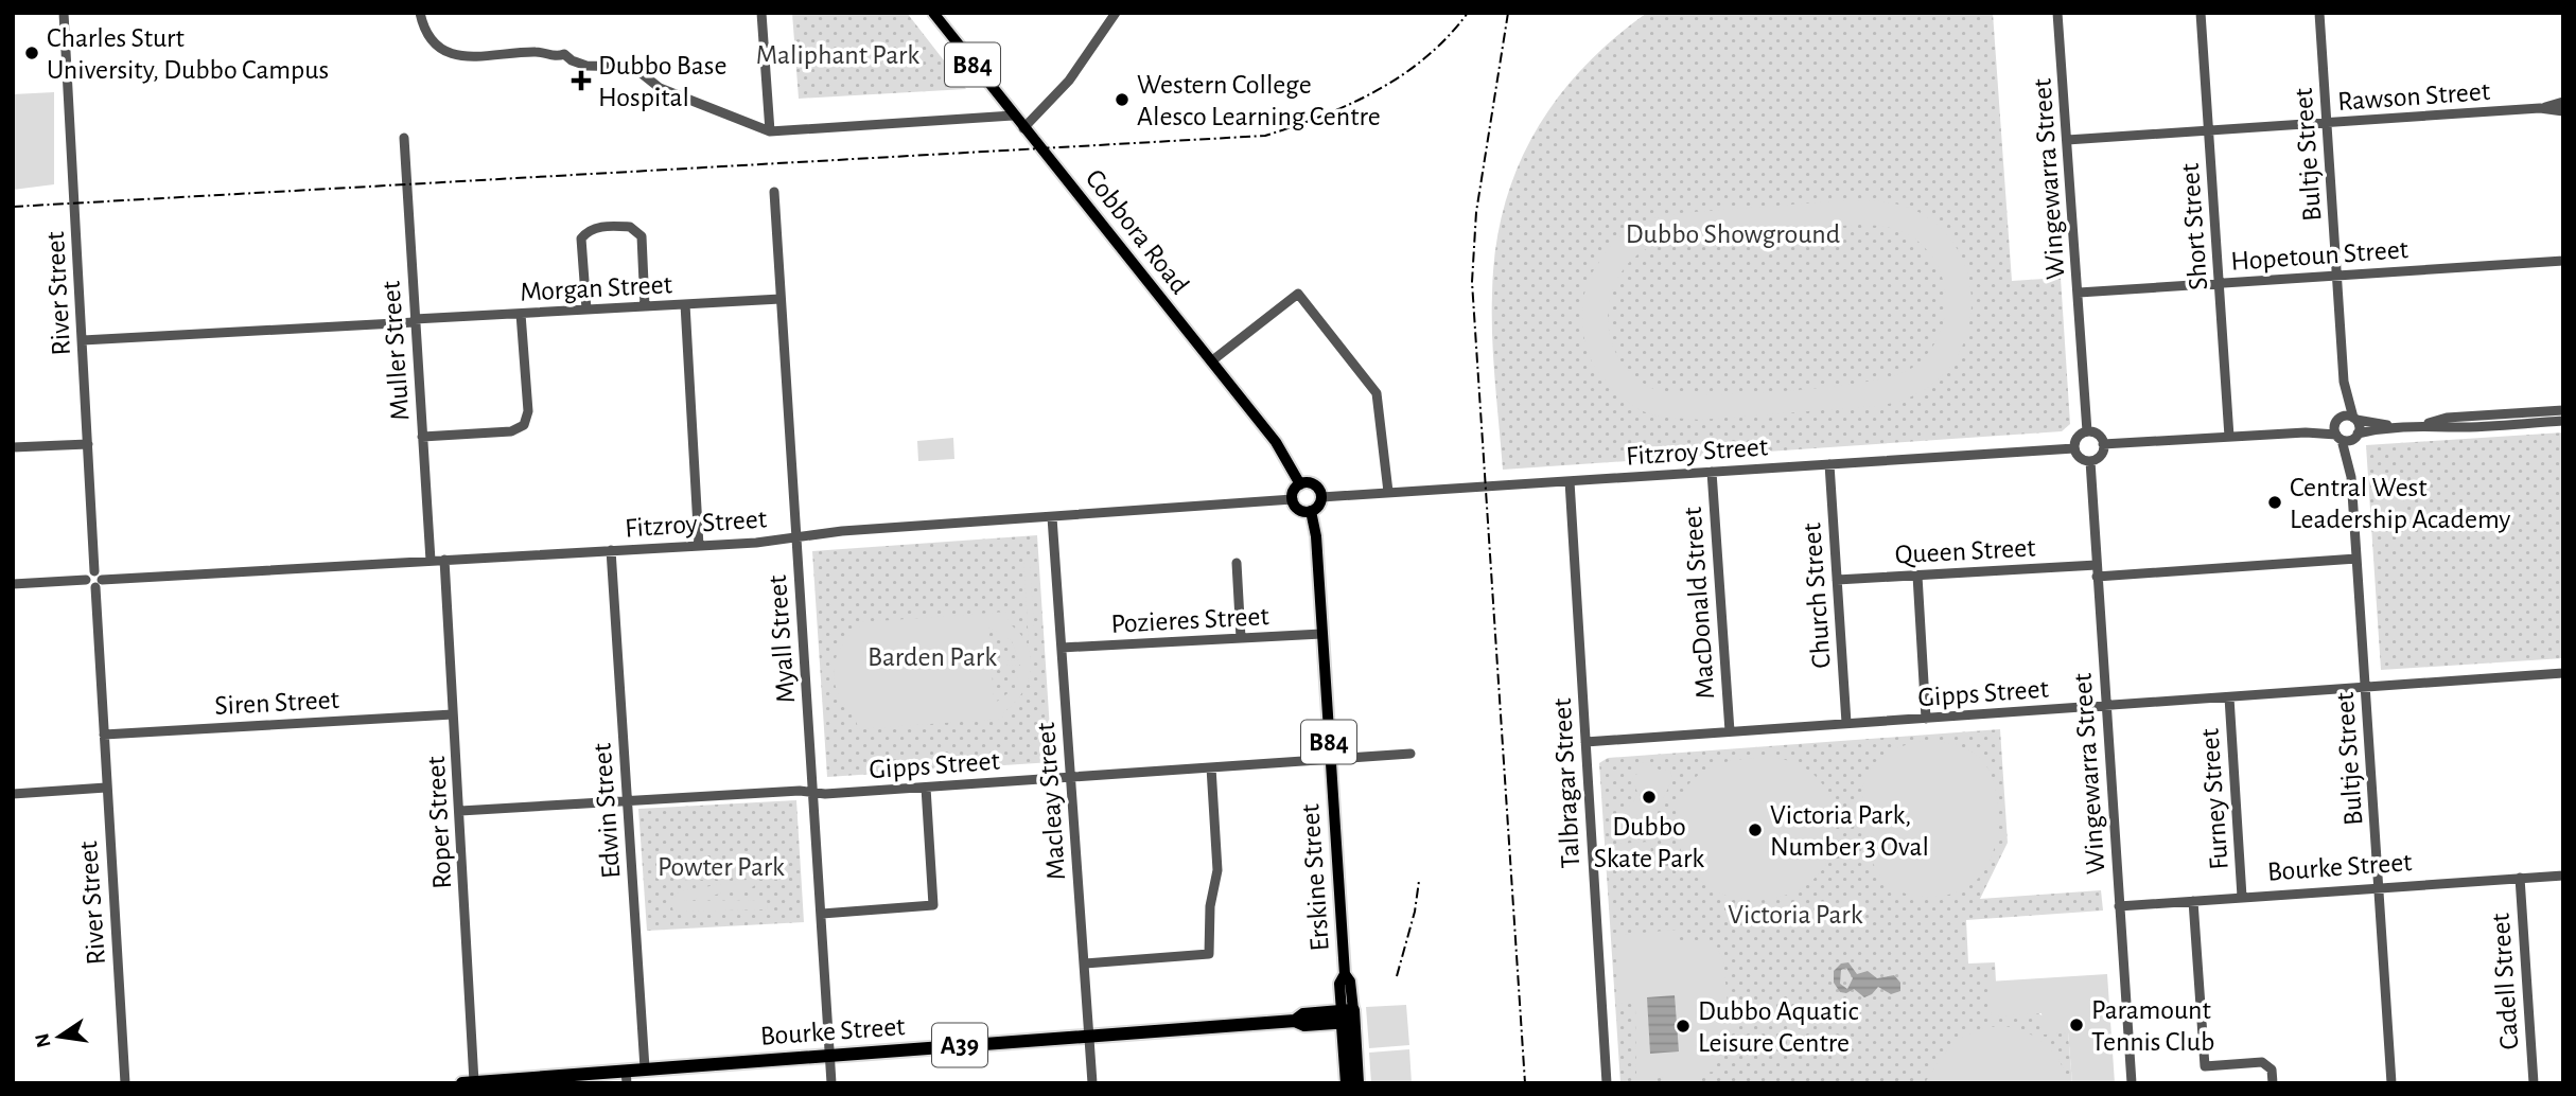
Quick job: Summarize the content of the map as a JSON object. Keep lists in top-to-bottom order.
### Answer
{
  "streets": {
    "highway": ["Bourke Street", "Erskine Street", "A39"],
    "main road": ["B84", "Cobbora Road"],
    "street": [
      "Rawson Street",
      "Bultje Street",
      "Wingewarra Street",
      "Short Street",
      "Hopetoun Street",
      "Morgan Street",
      "River Street",
      "Muller Street",
      "Fitzroy Street",
      "Queen Street",
      "Church Street",
      "MacDonald Street",
      "Pozieres Street",
      "Myall Street",
      "Gipps Street",
      "Siren Street",
      "Talbragar Street",
      "Furney Street",
      "Macleay Street",
      "Edwin Street",
      "Roper Street",
      "Cadell Street"
    ]
  },
  "crossings": [
    ["Rawson Street", "Bultje Street"],
    ["Rawson Street", "Wingewarra Street"],
    ["Rawson Street", "Short Street"],
    ["Bultje Street", "Hopetoun Street"],
    ["Bultje Street", "Gipps Street"],
    ["Bultje Street", "Bourke Street"],
    ["Wingewarra Street", "Hopetoun Street"],
    ["Wingewarra Street", "Fitzroy Street"],
    ["Wingewarra Street", "Queen Street"],
    ["Wingewarra Street", "Gipps Street"],
    ["Wingewarra Street", "Bourke Street"],
    ["Short Street", "Hopetoun Street"],
    ["Cobbora Road", "Fitzroy Street"],
    ["Cobbora Road", "Erskine Street"],
    ["Morgan Street", "River Street"],
    ["Morgan Street", "Muller Street"],
    ["Morgan Street", "Myall Street"],
    ["River Street", "Fitzroy Street"],
    ["River Street", "Siren Street"],
    ["Muller Street", "Fitzroy Street"],
    ["Fitzroy Street", "Church Street"],
    ["Fitzroy Street", "MacDonald Street"],
    ["Fitzroy Street", "Myall Street"],
    ["Fitzroy Street", "Talbragar Street"],
    ["Fitzroy Street", "Macleay Street"],
    ["Fitzroy Street", "Edwin Street"],
    ["Fitzroy Street", "Roper Street"],
    ["Fitzroy Street", "Erskine Street"],
    ["Queen Street", "Church Street"],
    ["Church Street", "Gipps Street"],
    ["MacDonald Street", "Gipps Street"],
    ["Pozieres Street", "Macleay Street"],
    ["Pozieres Street", "Erskine Street"],
    ["Myall Street", "Gipps Street"],
    ["Myall Street", "Bourke Street"],
    ["Gipps Street", "Talbragar Street"],
    ["Gipps Street", "Furney Street"],
    ["Gipps Street", "Macleay Street"],
    ["Gipps Street", "Edwin Street"],
    ["Gipps Street", "Roper Street"],
    ["Gipps Street", "Erskine Street"],
    ["Siren Street", "Roper Street"],
    ["Furney Street", "Bourke Street"],
    ["Macleay Street", "Bourke Street"],
    ["Edwin Street", "Bourke Street"],
    ["Roper Street", "Bourke Street"],
    ["Bourke Street", "Erskine Street"],
    ["Bourke Street", "Cadell Street"]
  ],
  "parks": [
    "Maliphant Park",
    "Dubbo Showground",
    "Barden Park",
    "Powter Park",
    "Victoria Park"
  ],
  "places": {
    "other": [
      "Charles Sturt University, Dubbo Campus",
      "Western College Alesco Learning Centre",
      "Central West Leadership Academy",
      "Dubbo Skate Park",
      "Victoria Park, Number 3 Oval",
      "Paramount Tennis Club",
      "Dubbo Aquatic Leisure Centre"
    ],
    "health": ["Dubbo Base Hospital"]
  },
  "north": "left"
}
